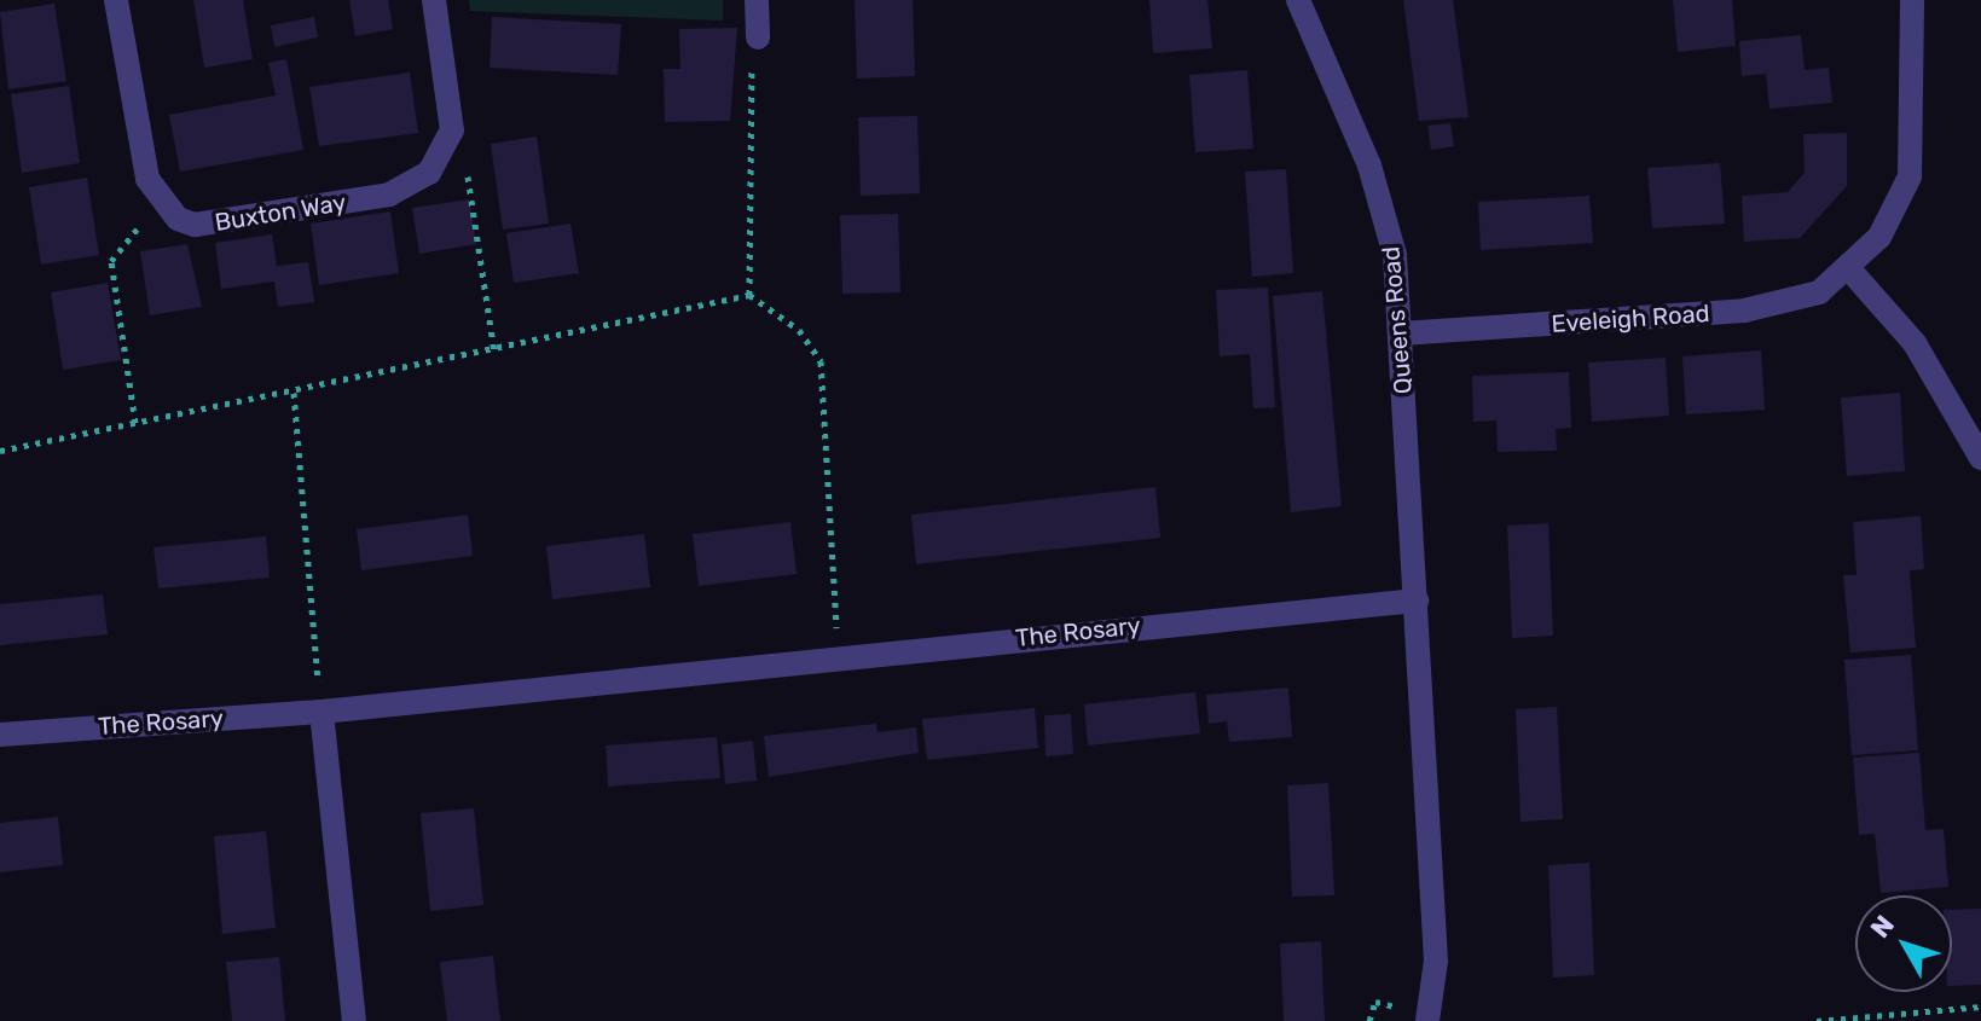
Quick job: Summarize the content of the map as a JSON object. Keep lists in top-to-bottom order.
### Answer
{
  "streets": {
    "street": [
      "Buxton Way",
      "Eveleigh Road",
      "Queens Road",
      "The Rosary"
    ]
  },
  "crossings": [
    ["Eveleigh Road", "Queens Road"],
    ["Queens Road", "The Rosary"]
  ],
  "north": "top left"
}
